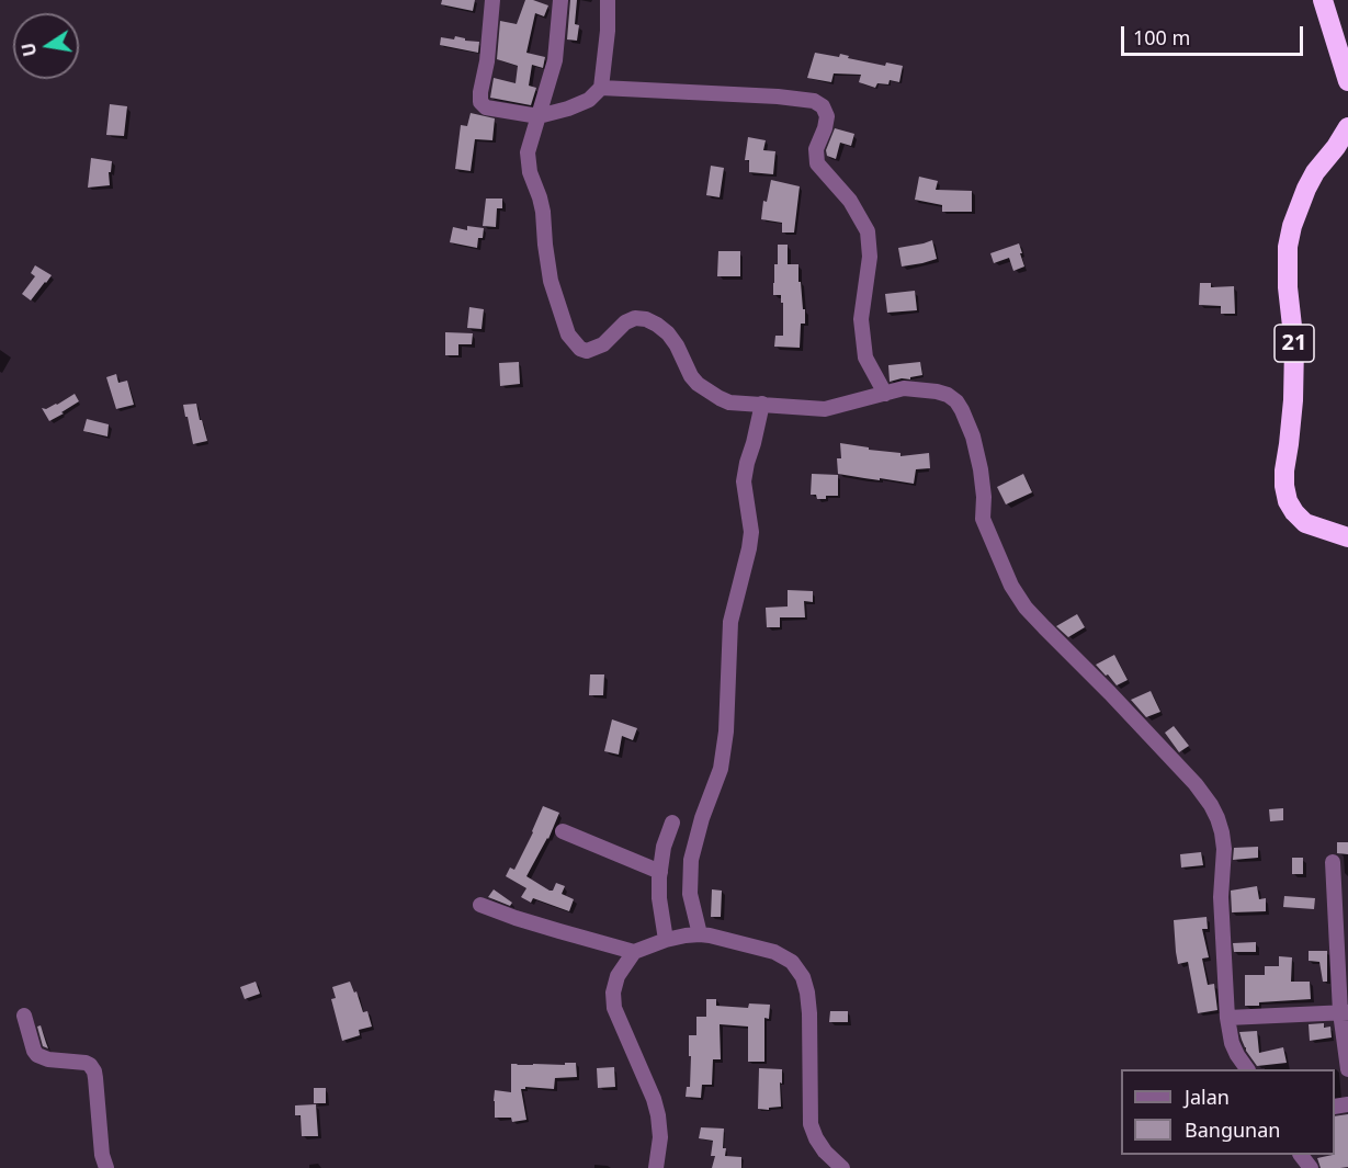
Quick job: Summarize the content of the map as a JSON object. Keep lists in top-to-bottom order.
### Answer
{
  "streets": {
    "highway": ["21"]
  },
  "legend": ["Jalan", "Bangunan"],
  "scale_bar": "100 m",
  "north": "left"
}
